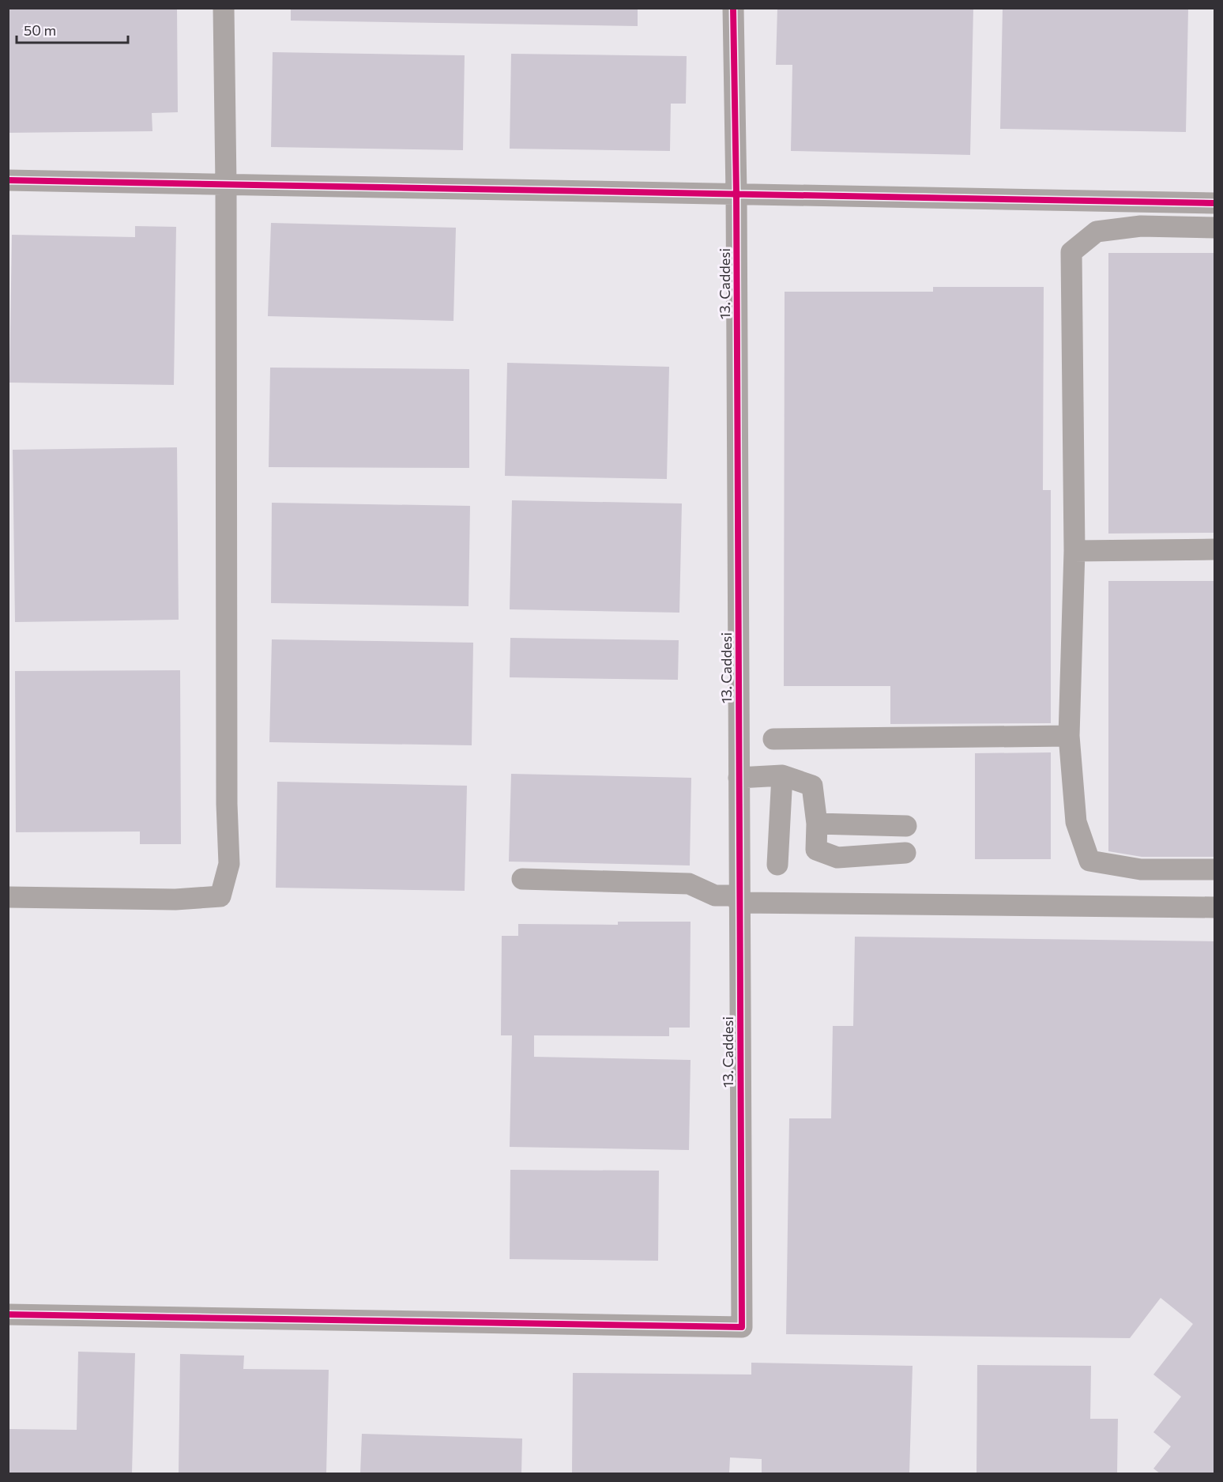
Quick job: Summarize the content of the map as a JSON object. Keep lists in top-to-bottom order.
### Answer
{
  "streets": {
    "street": ["13. Caddesi"]
  },
  "scale_bar": "50 m"
}
